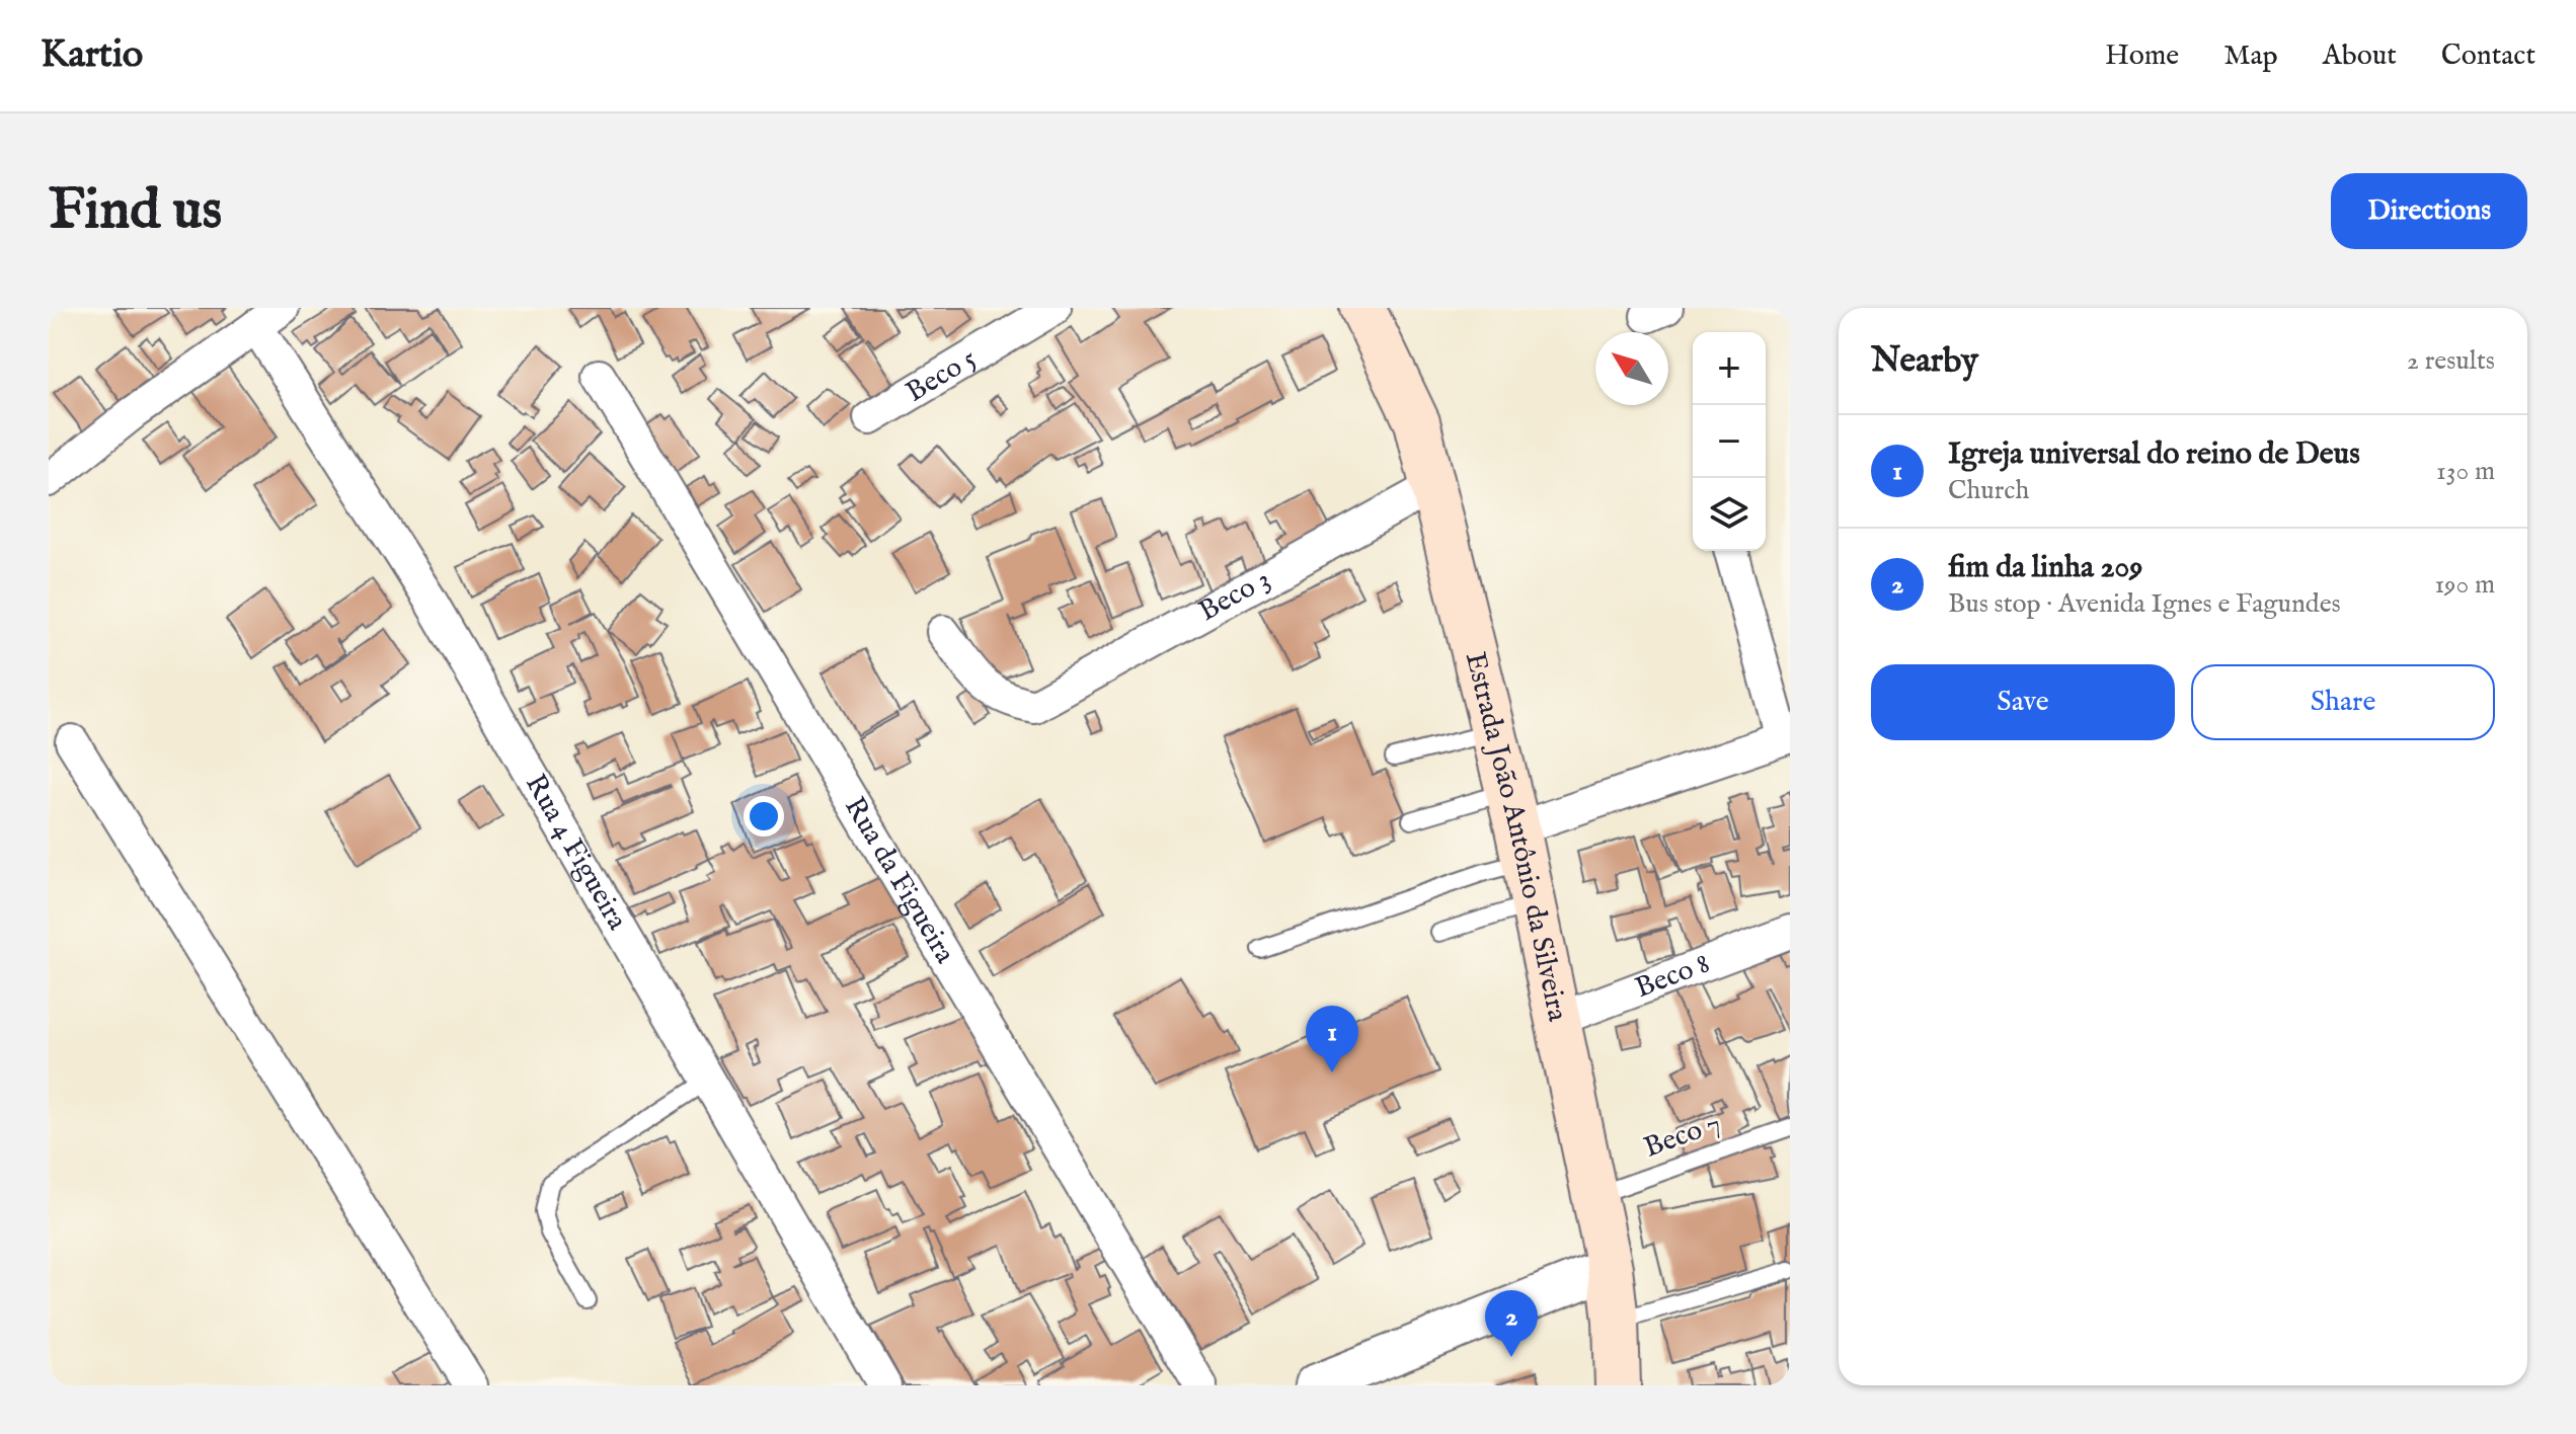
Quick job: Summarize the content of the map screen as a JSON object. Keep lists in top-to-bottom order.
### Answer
{
  "streets": {
    "main road": ["Estrada João Antônio da Silveira"],
    "street": [
      "Beco 5",
      "Beco 3",
      "Rua 4 Figueira",
      "Rua da Figueira",
      "Beco 8"
    ],
    "lane": ["Beco 7"]
  },
  "crossings": [
    ["Beco 3", "Estrada João Antônio da Silveira"],
    ["Estrada João Antônio da Silveira", "Beco 8"],
    ["Estrada João Antônio da Silveira", "Beco 7"]
  ],
  "north": "top left",
  "page": {
    "header": "Kartio",
    "nav": [
      "Home",
      "Map",
      "About",
      "Contact"
    ],
    "buttons": [
      "Directions",
      ["Save", "Share"]
    ],
    "title": "Find us",
    "heading": ["Nearby", "2 results"],
    "map_buttons": ["+", "−"],
    "list": [
      {
        "mark": "1",
        "name": "Igreja universal do reino de Deus",
        "note": "Church",
        "value": "130 m"
      },
      {
        "mark": "2",
        "name": "fim da linha 209",
        "note": "Bus stop · Avenida Ignes e Fagundes",
        "value": "190 m"
      }
    ],
    "pins": ["1", "2"]
  }
}
